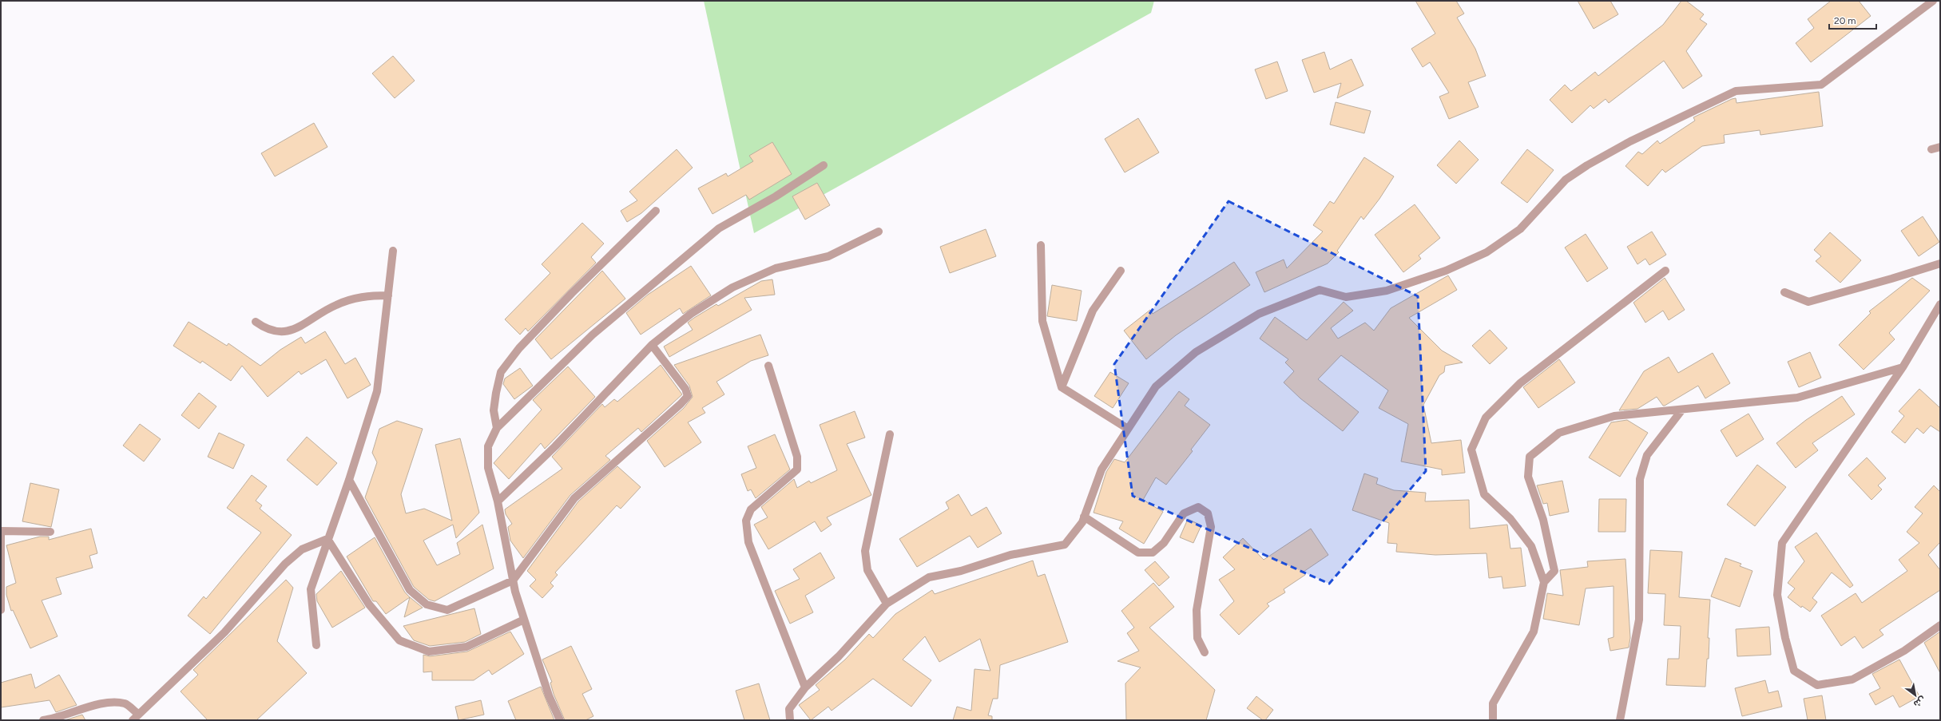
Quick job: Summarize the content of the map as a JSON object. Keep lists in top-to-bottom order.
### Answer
{
  "scale_bar": "20 m",
  "north": "bottom right"
}
